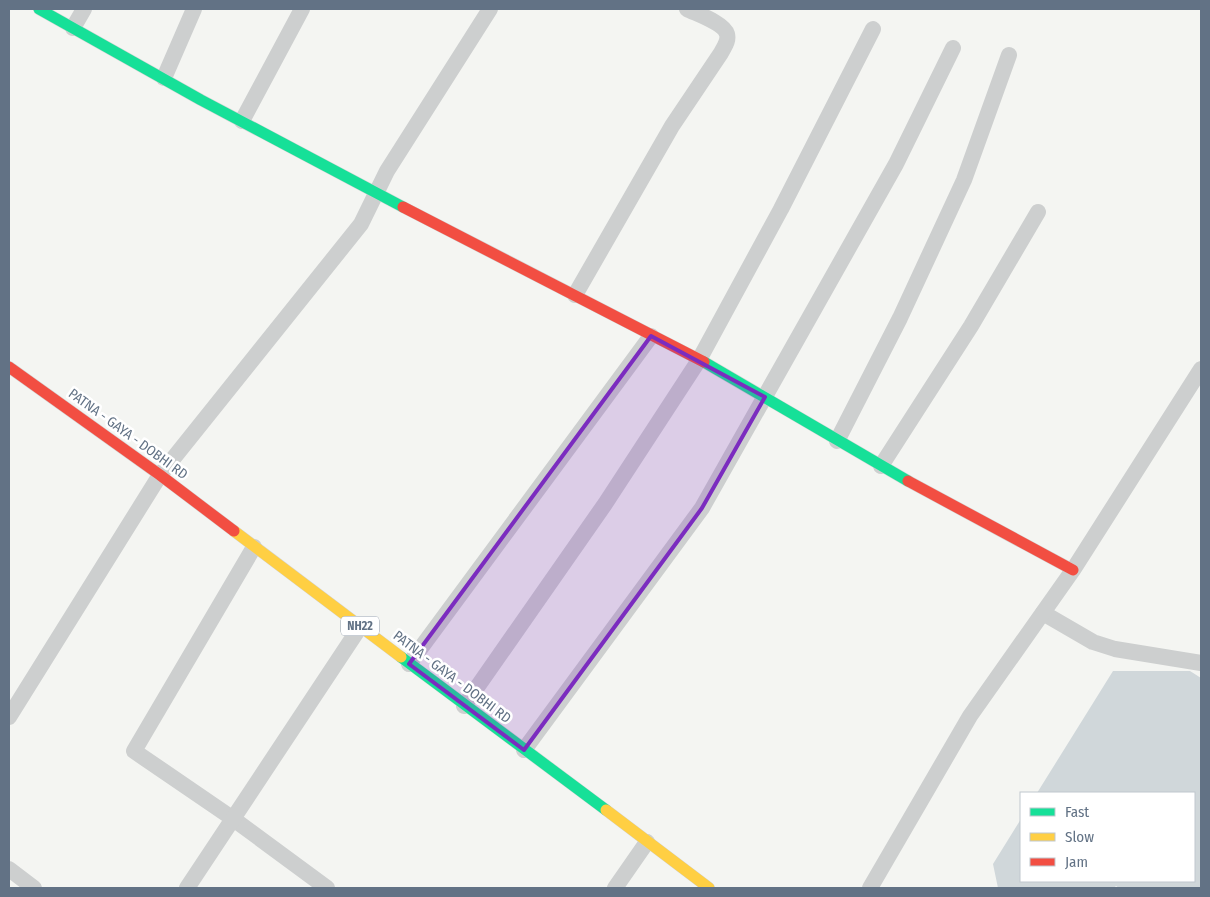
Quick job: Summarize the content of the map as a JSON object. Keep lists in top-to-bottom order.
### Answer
{
  "streets": {
    "street": ["PATNA - GAYA - DOBHI RD", "NH22"]
  },
  "legend": ["Fast", "Slow", "Jam"]
}
